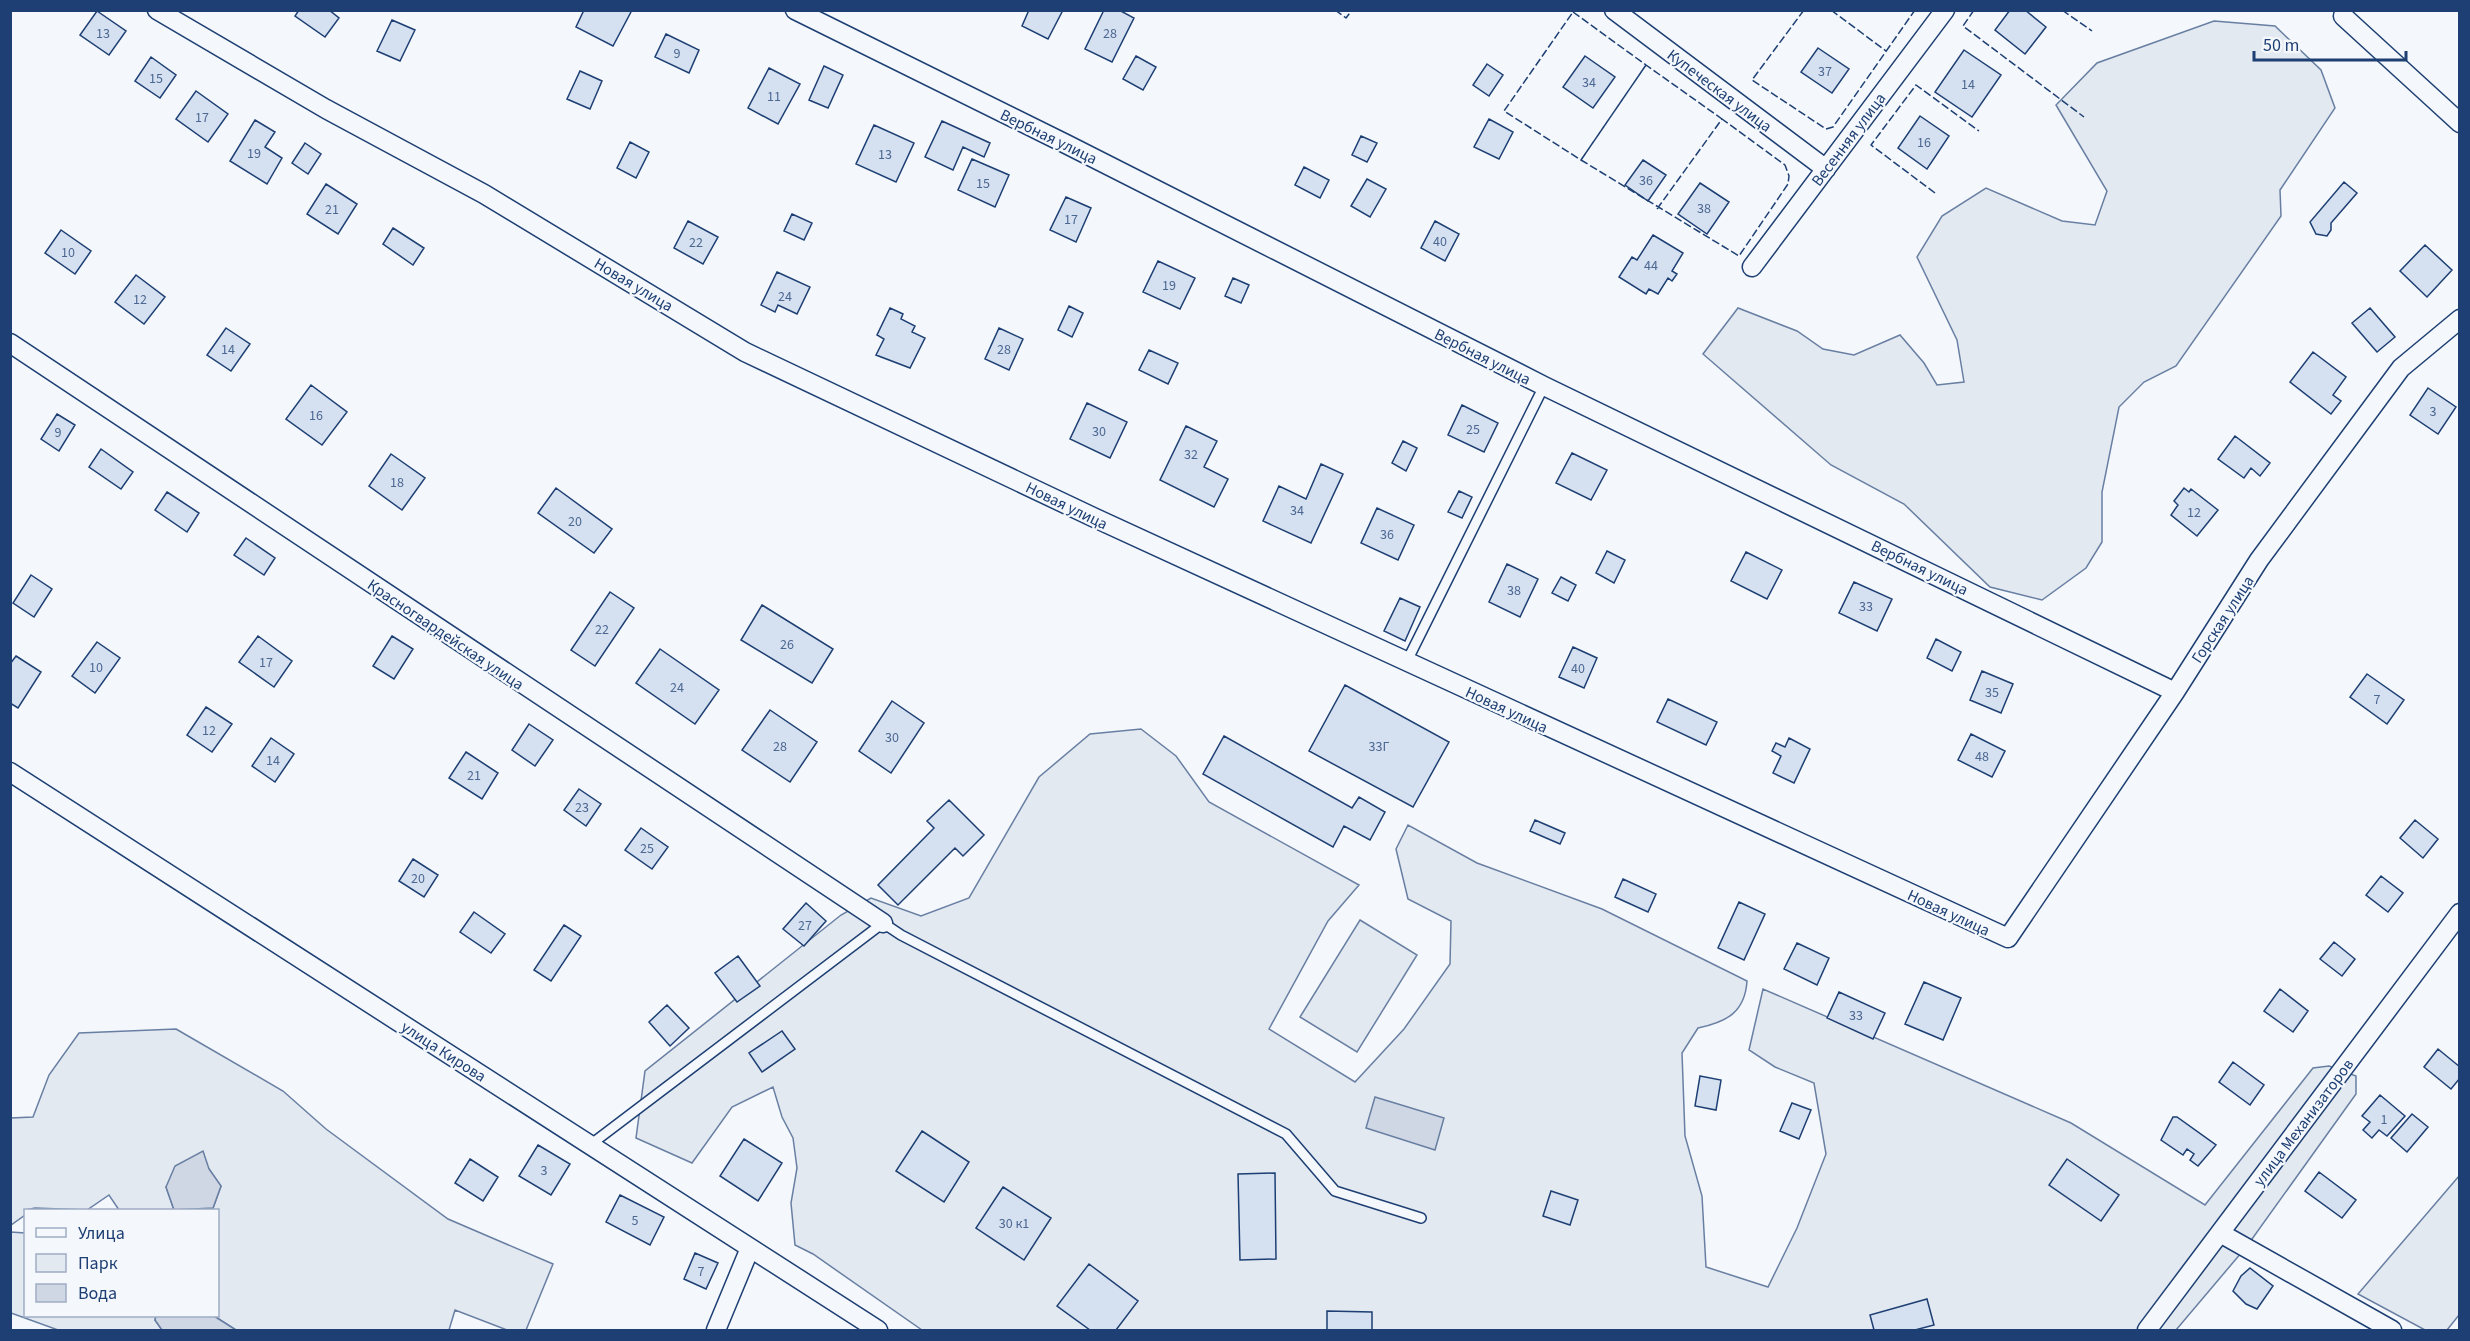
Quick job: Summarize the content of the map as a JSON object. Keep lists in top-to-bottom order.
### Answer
{
  "streets": {
    "street": [
      "Купеческая улица",
      "Вербная улица",
      "Весенняя улица",
      "Новая улица",
      "Горская улица",
      "Красногвардейская улица",
      "улица Кирова",
      "улица Механизаторов"
    ]
  },
  "crossings": [
    ["Купеческая улица", "Весенняя улица"],
    ["Вербная улица", "Горская улица"],
    ["Новая улица", "Горская улица"]
  ],
  "house_numbers": [
    "13",
    "28",
    "9",
    "37",
    "15",
    "34",
    "14",
    "11",
    "17",
    "16",
    "19",
    "13",
    "36",
    "15",
    "38",
    "21",
    "17",
    "40",
    "22",
    "10",
    "44",
    "19",
    "24",
    "12",
    "14",
    "28",
    "3",
    "16",
    "25",
    "30",
    "9",
    "32",
    "18",
    "34",
    "12",
    "20",
    "36",
    "38",
    "33",
    "22",
    "26",
    "17",
    "10",
    "40",
    "24",
    "35",
    "7",
    "12",
    "30",
    "28",
    "33Г",
    "48",
    "14",
    "21",
    "23",
    "25",
    "20",
    "27",
    "33",
    "1",
    "3",
    "5",
    "30 к1",
    "7"
  ],
  "legend": ["Улица", "Парк", "Вода"],
  "scale_bar": "50 m"
}
